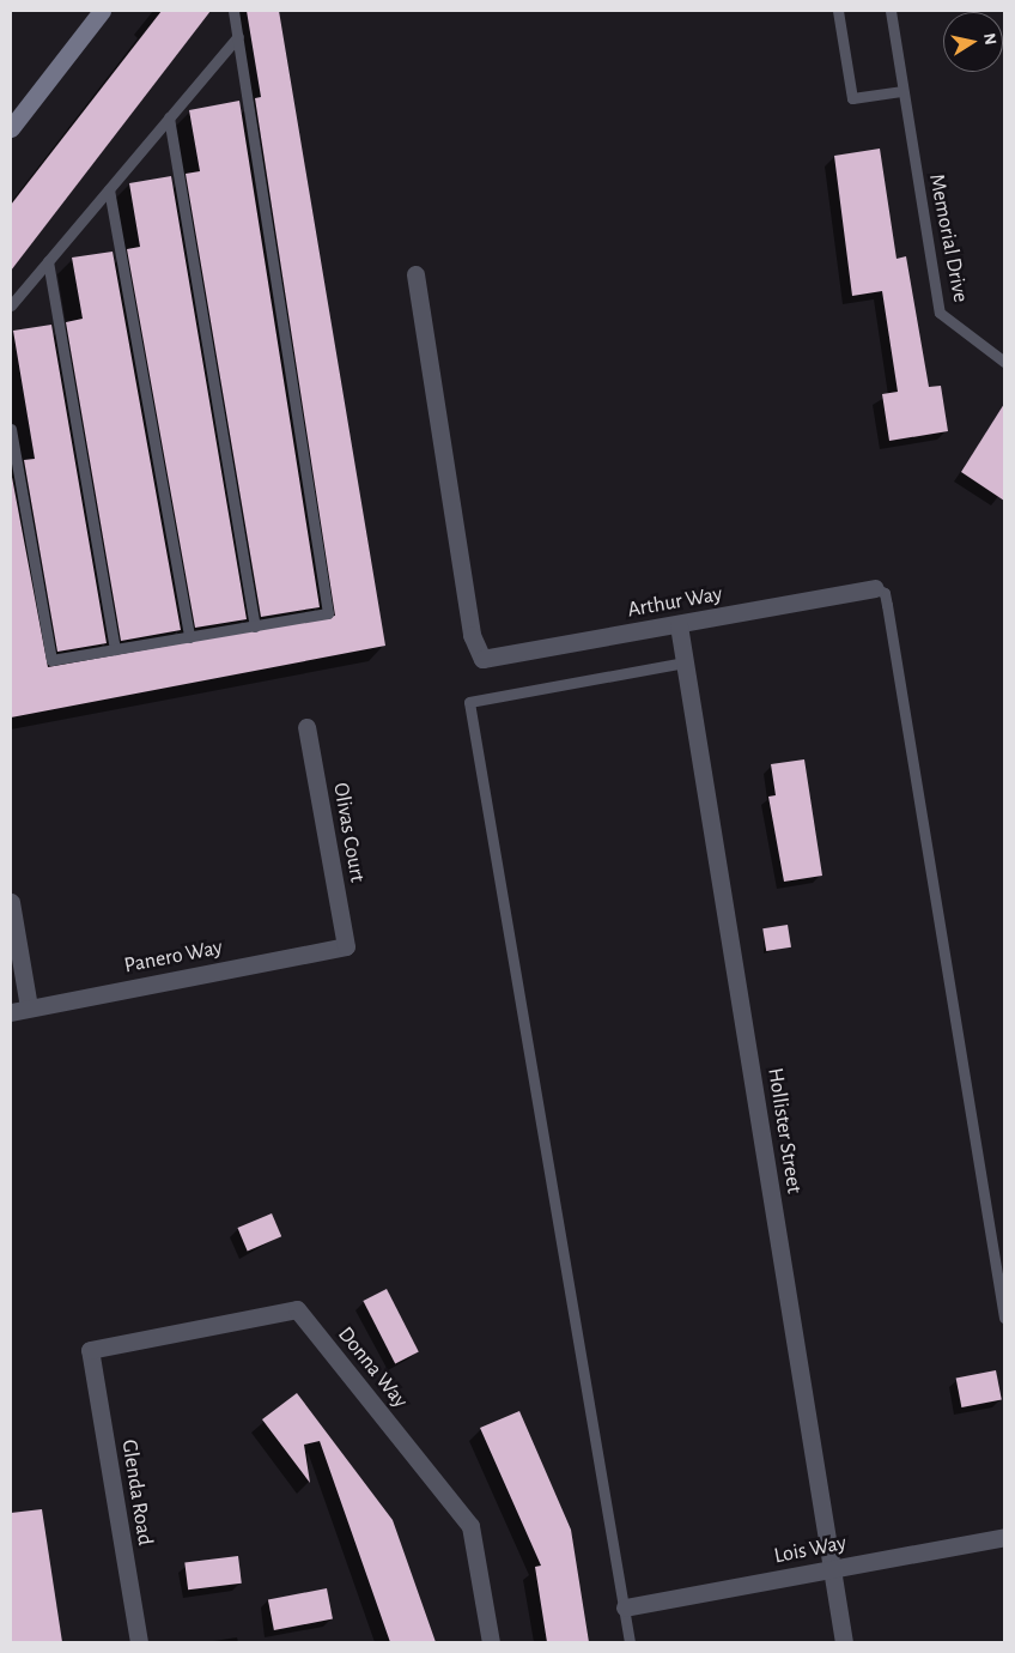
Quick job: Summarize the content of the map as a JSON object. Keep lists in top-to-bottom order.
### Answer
{
  "streets": {
    "street": [
      "Arthur Way",
      "Olivas Court",
      "Panero Way",
      "Hollister Street",
      "Donna Way",
      "Glenda Road",
      "Lois Way"
    ],
    "lane": ["Memorial Drive"]
  },
  "crossings": [
    ["Arthur Way", "Hollister Street"],
    ["Olivas Court", "Panero Way"],
    ["Hollister Street", "Lois Way"],
    ["Donna Way", "Glenda Road"]
  ],
  "north": "right"
}
